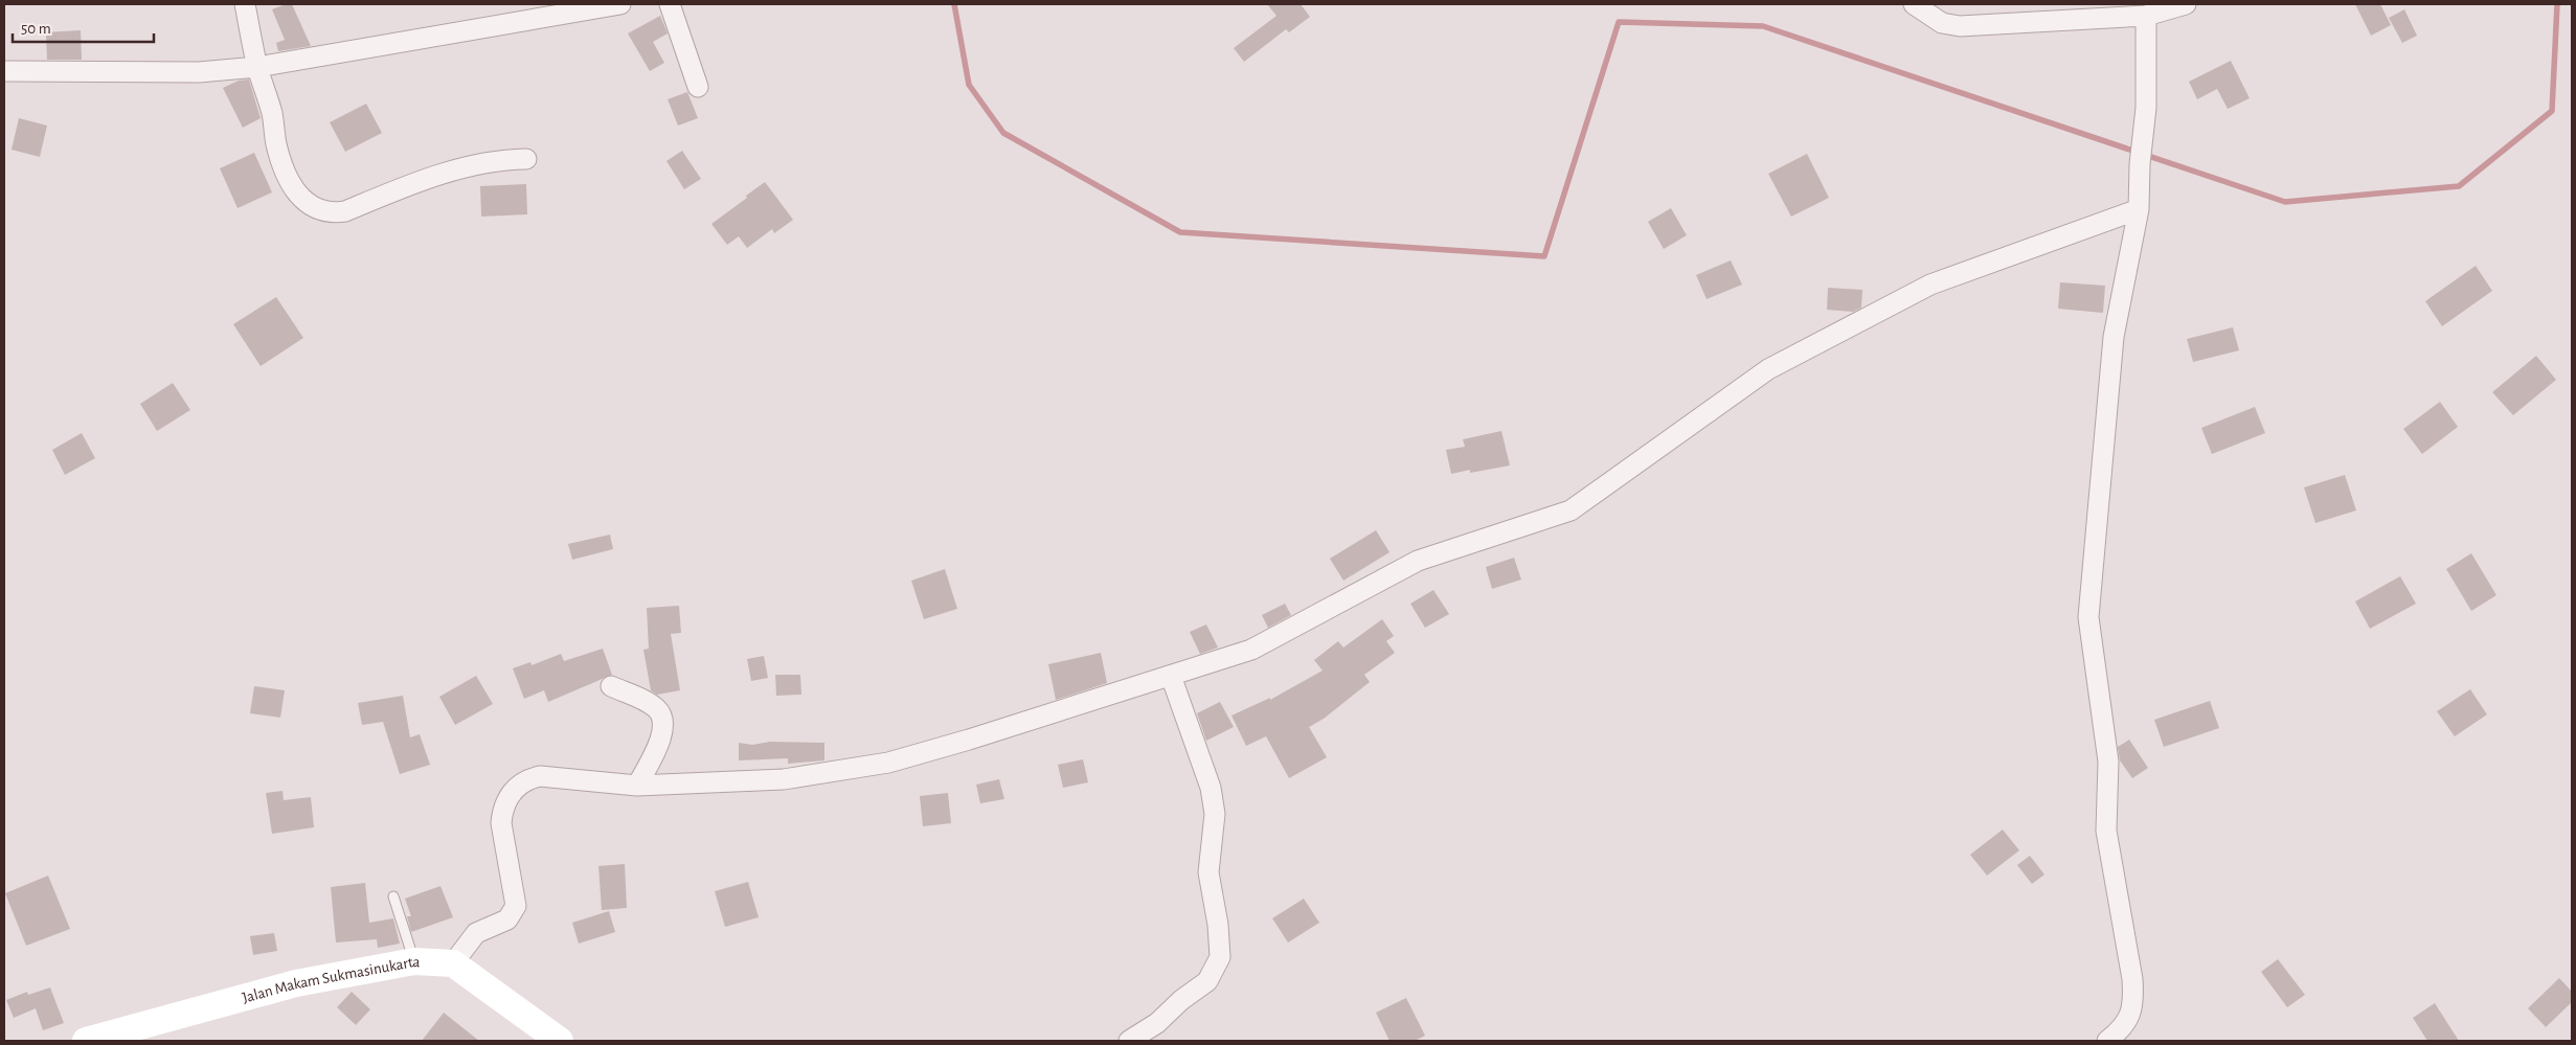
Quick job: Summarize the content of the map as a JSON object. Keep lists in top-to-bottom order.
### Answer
{
  "streets": {
    "street": ["Jalan Makam Sukmasinukarta"]
  },
  "scale_bar": "50 m"
}
